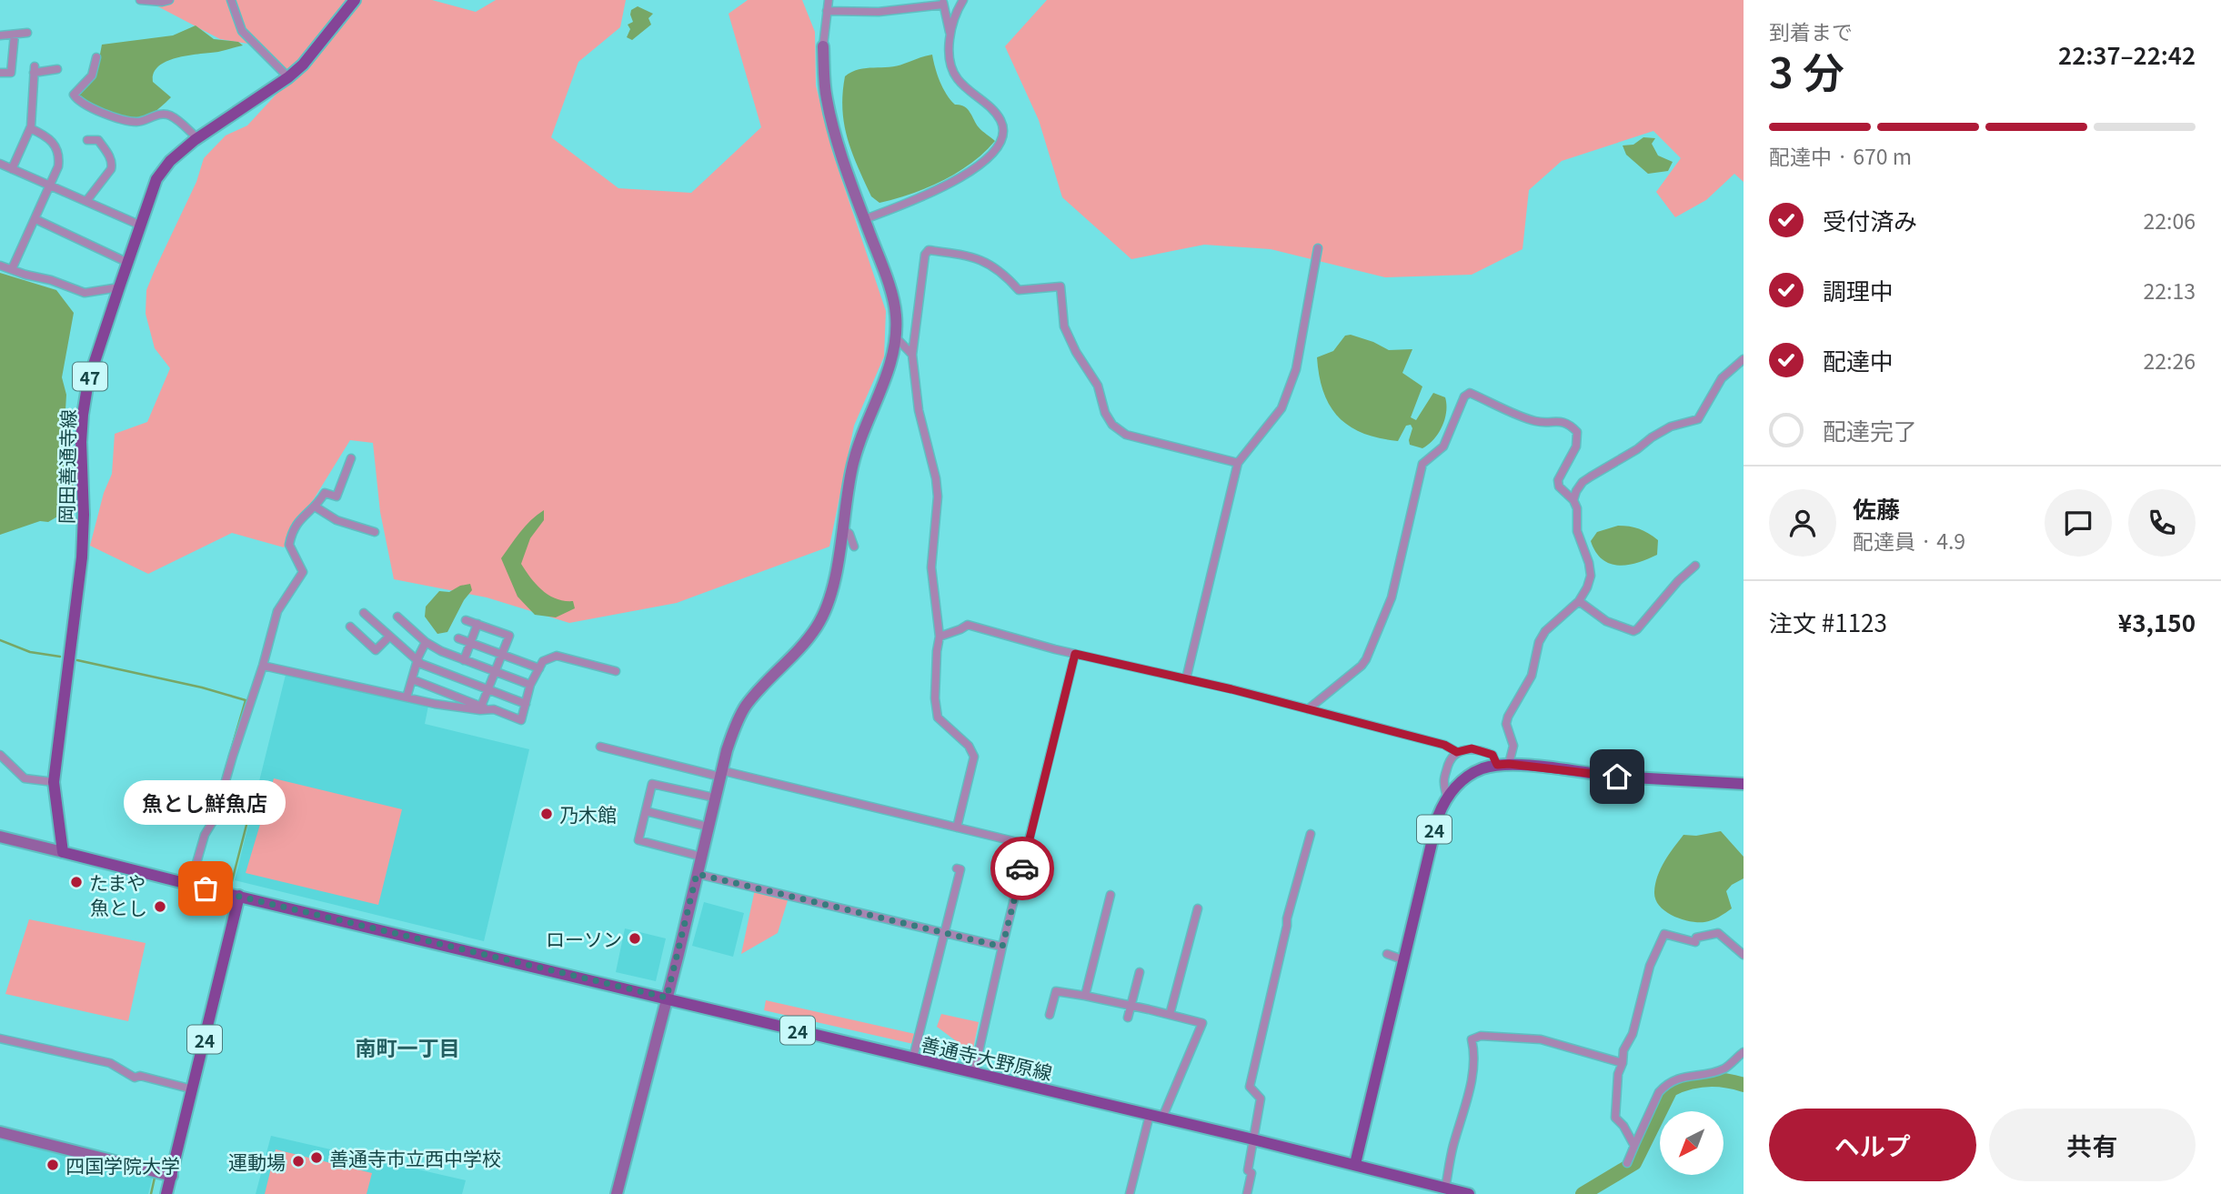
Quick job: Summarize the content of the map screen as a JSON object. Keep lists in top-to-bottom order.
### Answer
{
  "streets": {
    "main road": [
      "47",
      "岡田善通寺線",
      "24",
      "善通寺大野原線"
    ]
  },
  "crossings": [
    ["24", "善通寺大野原線"]
  ],
  "districts": ["南町一丁目"],
  "places": [
    "乃木館",
    "たまや",
    "魚とし鮮魚店",
    "魚とし",
    "ローソン",
    "善通寺市立西中学校",
    "運動場",
    "四国学院大学"
  ],
  "north": "bottom left",
  "page": {
    "heading": ["3 分", "到着まで", "22:37–22:42"],
    "panel": [
      "佐藤",
      "配達員 · 4.9",
      "注文 #1123",
      "¥3,150"
    ],
    "bar": "配達中 · 670 m",
    "list": [
      ["受付済み", "22:06"],
      ["調理中", "22:13"],
      ["配達中", "22:26"],
      "配達完了"
    ],
    "bubble": "魚とし鮮魚店",
    "buttons": ["ヘルプ", "共有"]
  }
}
